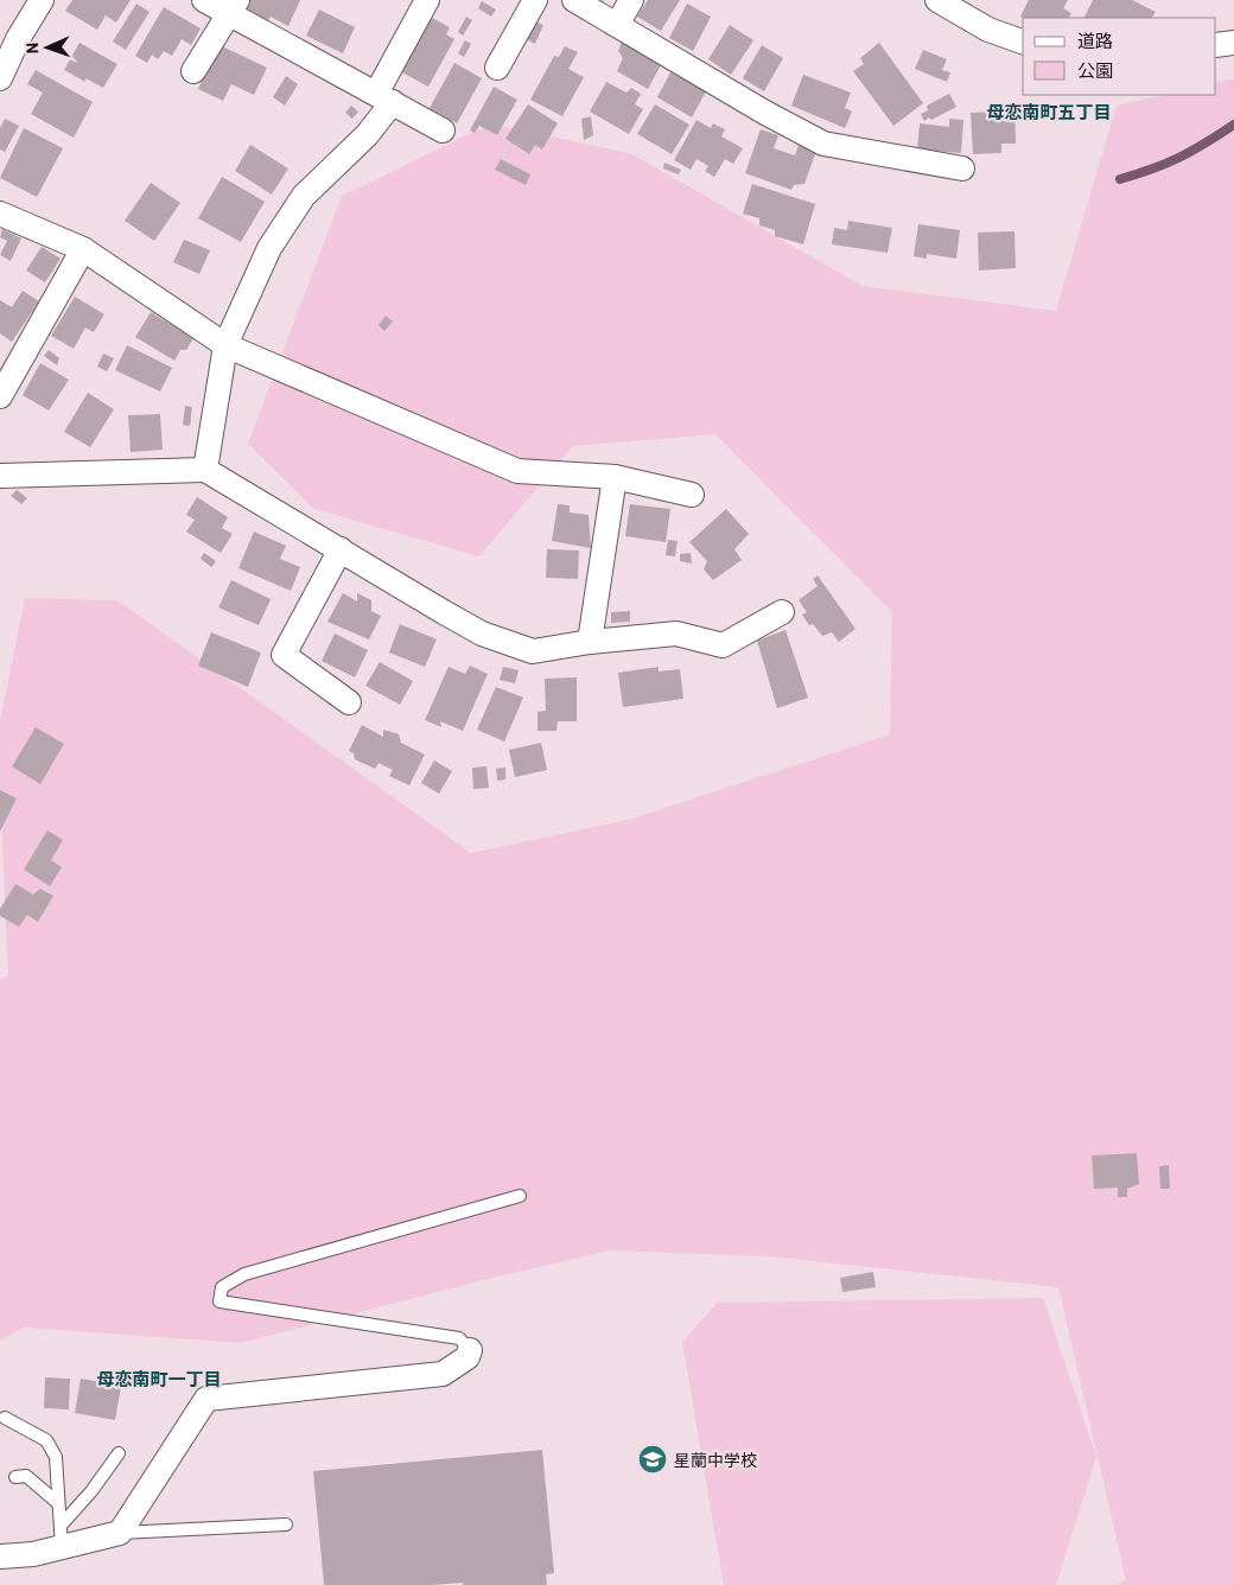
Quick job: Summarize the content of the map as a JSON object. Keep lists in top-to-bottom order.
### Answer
{
  "districts": ["母恋南町五丁目", "母恋南町一丁目"],
  "places": {
    "school or university": ["星蘭中学校"]
  },
  "legend": ["道路", "公園"],
  "north": "left"
}
